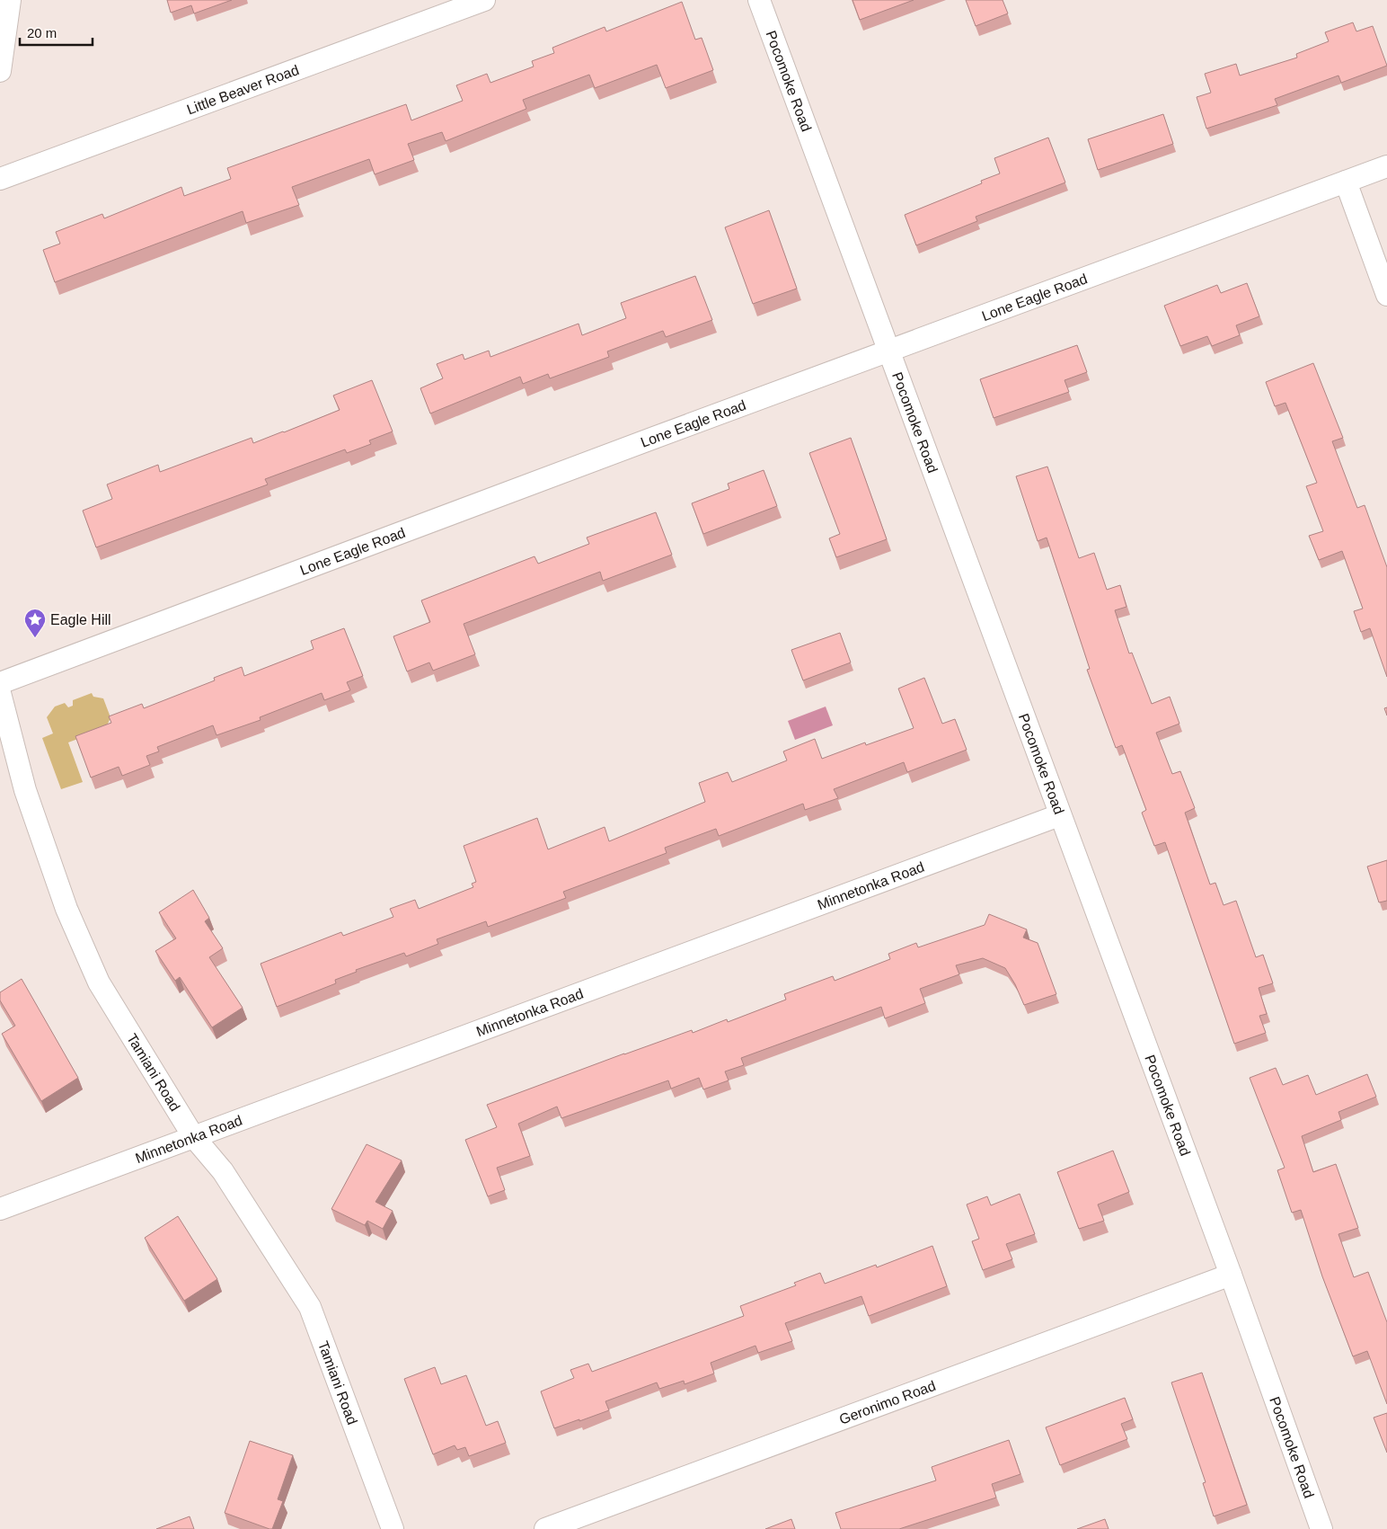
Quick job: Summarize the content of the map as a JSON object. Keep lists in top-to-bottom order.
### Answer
{
  "streets": {
    "street": [
      "Pocomoke Road",
      "Little Beaver Road",
      "Lone Eagle Road",
      "Minnetonka Road",
      "Tamiani Road",
      "Geronimo Road"
    ]
  },
  "crossings": [
    ["Pocomoke Road", "Lone Eagle Road"],
    ["Pocomoke Road", "Minnetonka Road"],
    ["Pocomoke Road", "Geronimo Road"],
    ["Minnetonka Road", "Tamiani Road"]
  ],
  "places": {
    "place": ["Eagle Hill"]
  },
  "scale_bar": "20 m"
}
